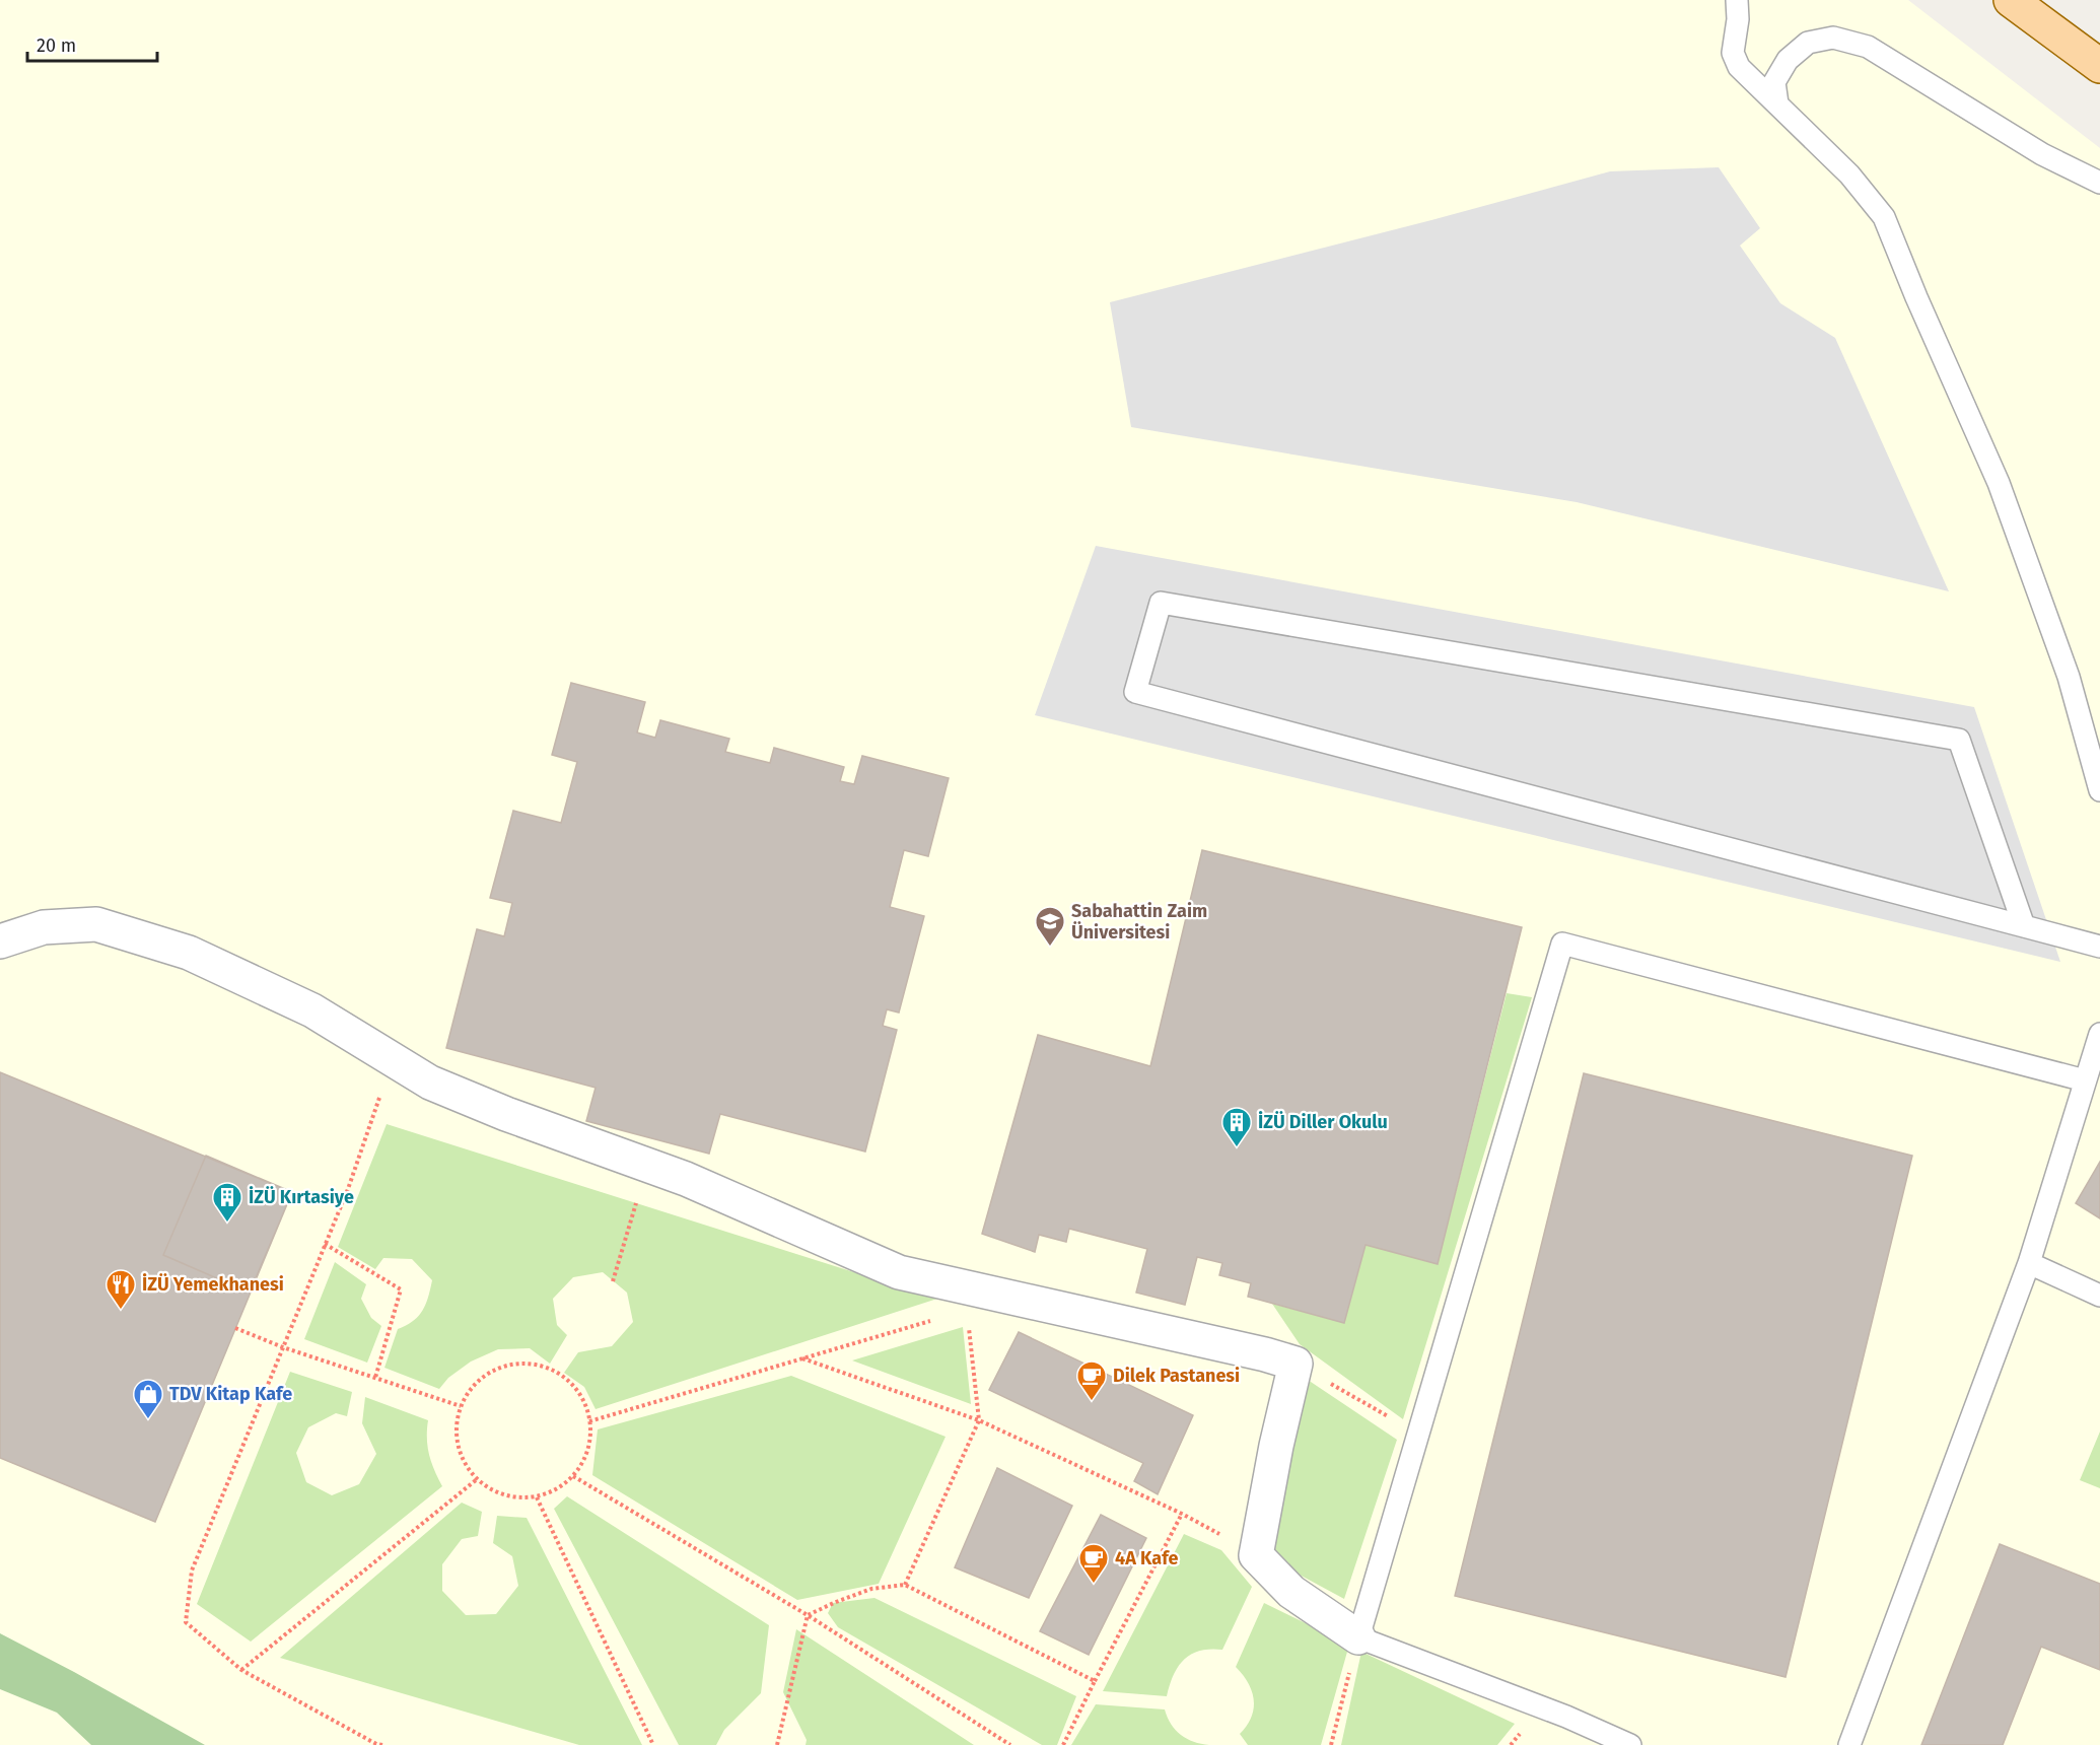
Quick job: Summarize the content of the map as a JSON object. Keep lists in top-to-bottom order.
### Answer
{
  "places": {
    "school or university": ["Sabahattin Zaim Üniversitesi"],
    "building": ["İZÜ Diller Okulu", "İZÜ Kırtasiye"],
    "restaurant": ["İZÜ Yemekhanesi"],
    "cafe": ["Dilek Pastanesi", "4A Kafe"],
    "shop": ["TDV Kitap Kafe"]
  },
  "scale_bar": "20 m"
}
